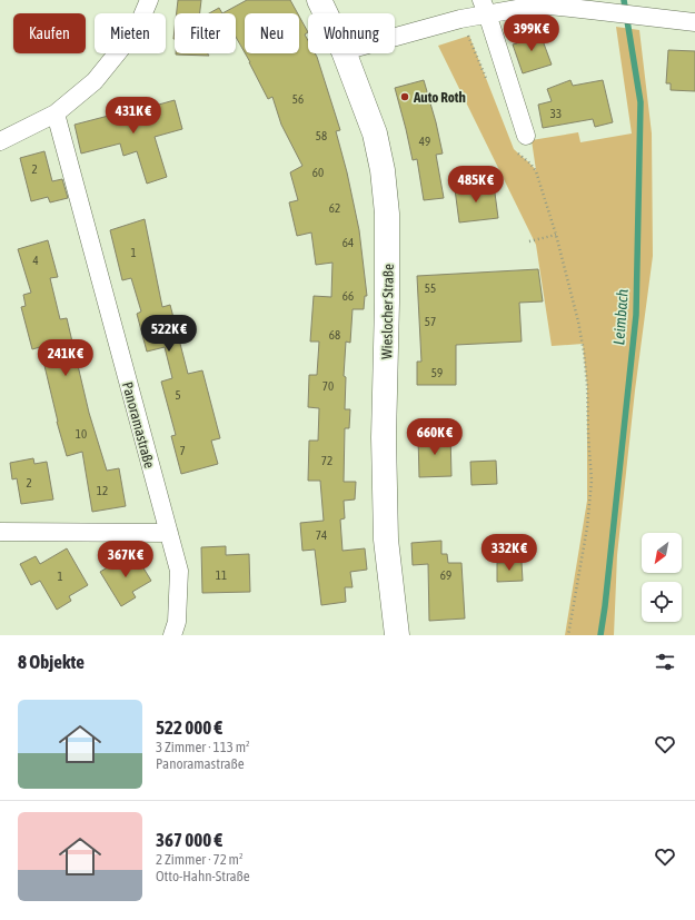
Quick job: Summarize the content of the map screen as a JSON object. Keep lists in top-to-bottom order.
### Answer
{
  "streets": {
    "main road": ["Wieslocher Straße"],
    "street": ["Panoramastraße"]
  },
  "water": ["Leimbach"],
  "places": ["Auto Roth"],
  "house_numbers": [
    "56",
    "33",
    "58",
    "49",
    "2",
    "60",
    "62",
    "64",
    "1",
    "4",
    "55",
    "66",
    "57",
    "68",
    "59",
    "70",
    "5",
    "10",
    "7",
    "72",
    "2",
    "12",
    "74",
    "11",
    "69",
    "1"
  ],
  "north": "bottom left",
  "page": {
    "chip": [
      "Kaufen",
      "Mieten",
      "Filter",
      "Neu",
      "Wohnung"
    ],
    "price": [
      "399K €",
      "431K €",
      "485K €",
      "522K €",
      "241K €",
      "660K €",
      "332K €",
      "367K €"
    ],
    "heading": "8 Objekte",
    "list": [
      {
        "name": "522 000 €",
        "note": "3 Zimmer · 113 m² · Panoramastraße"
      },
      {
        "name": "367 000 €",
        "note": "2 Zimmer · 72 m² · Otto-Hahn-Straße"
      }
    ]
  }
}
